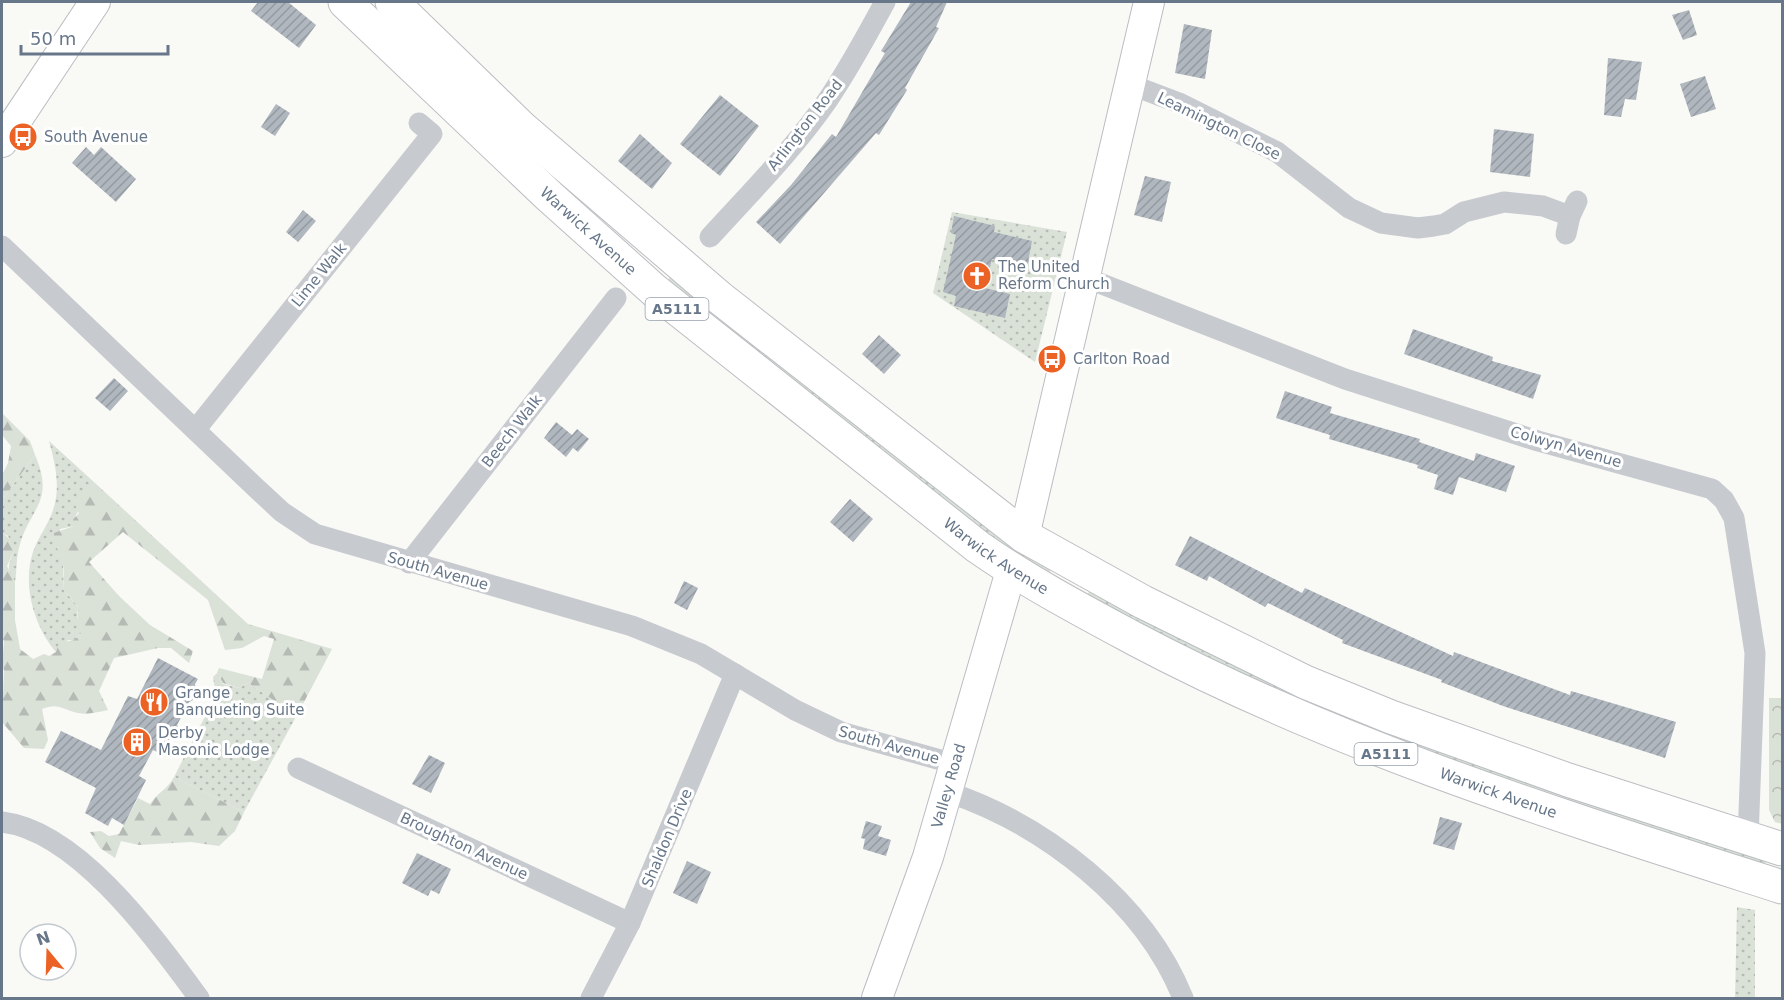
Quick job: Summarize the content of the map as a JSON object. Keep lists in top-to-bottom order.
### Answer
{
  "streets": {
    "highway": ["Warwick Avenue", "A5111"],
    "street": [
      "Arlington Road",
      "Leamington Close",
      "Lime Walk",
      "Beech Walk",
      "Colwyn Avenue",
      "South Avenue",
      "Valley Road",
      "Shaldon Drive",
      "Broughton Avenue"
    ]
  },
  "crossings": [
    ["Warwick Avenue", "Valley Road"],
    ["Lime Walk", "South Avenue"],
    ["A5111", "Colwyn Avenue"],
    ["Beech Walk", "South Avenue"],
    ["South Avenue", "Valley Road"],
    ["South Avenue", "Shaldon Drive"],
    ["Shaldon Drive", "Broughton Avenue"]
  ],
  "places": {
    "bus stop": ["South Avenue", "Carlton Road"],
    "church": ["The United Reform Church"],
    "restaurant": ["Grange Banqueting Suite"],
    "building": ["Derby Masonic Lodge"]
  },
  "scale_bar": "50 m",
  "north": "top"
}
